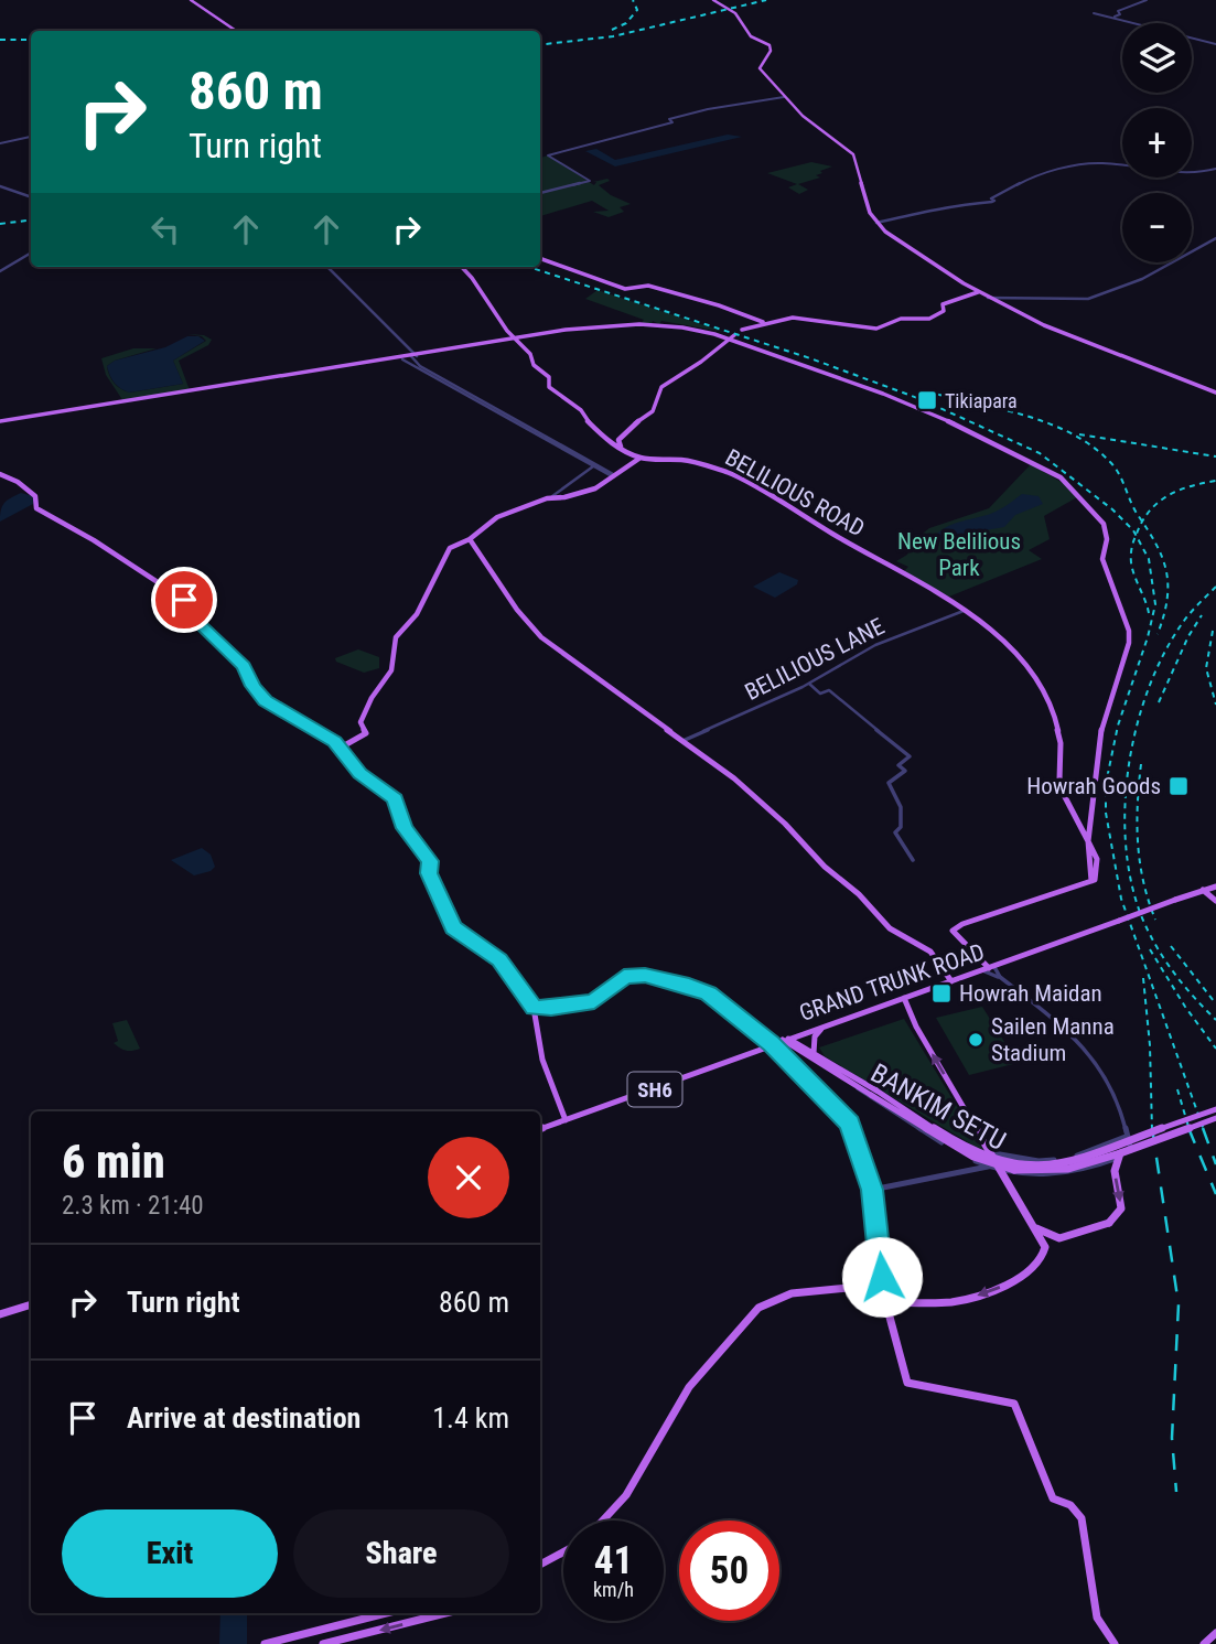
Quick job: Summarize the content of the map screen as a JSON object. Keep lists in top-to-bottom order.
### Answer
{
  "streets": {
    "main road": [
      "BELILIOUS ROAD",
      "GRAND TRUNK ROAD",
      "SH6",
      "BANKIM SETU"
    ],
    "street": ["BELILIOUS LANE"]
  },
  "crossings": [
    ["BELILIOUS ROAD", "BELILIOUS LANE"],
    ["GRAND TRUNK ROAD", "BANKIM SETU"]
  ],
  "parks": ["New Belilious Park"],
  "places": {
    "transit": ["Tikiapara", "Howrah Goods", "Howrah Maidan"],
    "other": ["Sailen Manna Stadium"]
  },
  "page": {
    "map_buttons": ["+", "−"],
    "turn": ["860 m", "Turn right"],
    "heading": ["6 min", "2.3 km · 21:40"],
    "list": [
      {
        "name": "Turn right",
        "value": "860 m"
      },
      {
        "name": "Arrive at destination",
        "value": "1.4 km"
      }
    ],
    "buttons": ["Exit", "Share"],
    "speed": "41 km/h",
    "limit": "50"
  }
}
